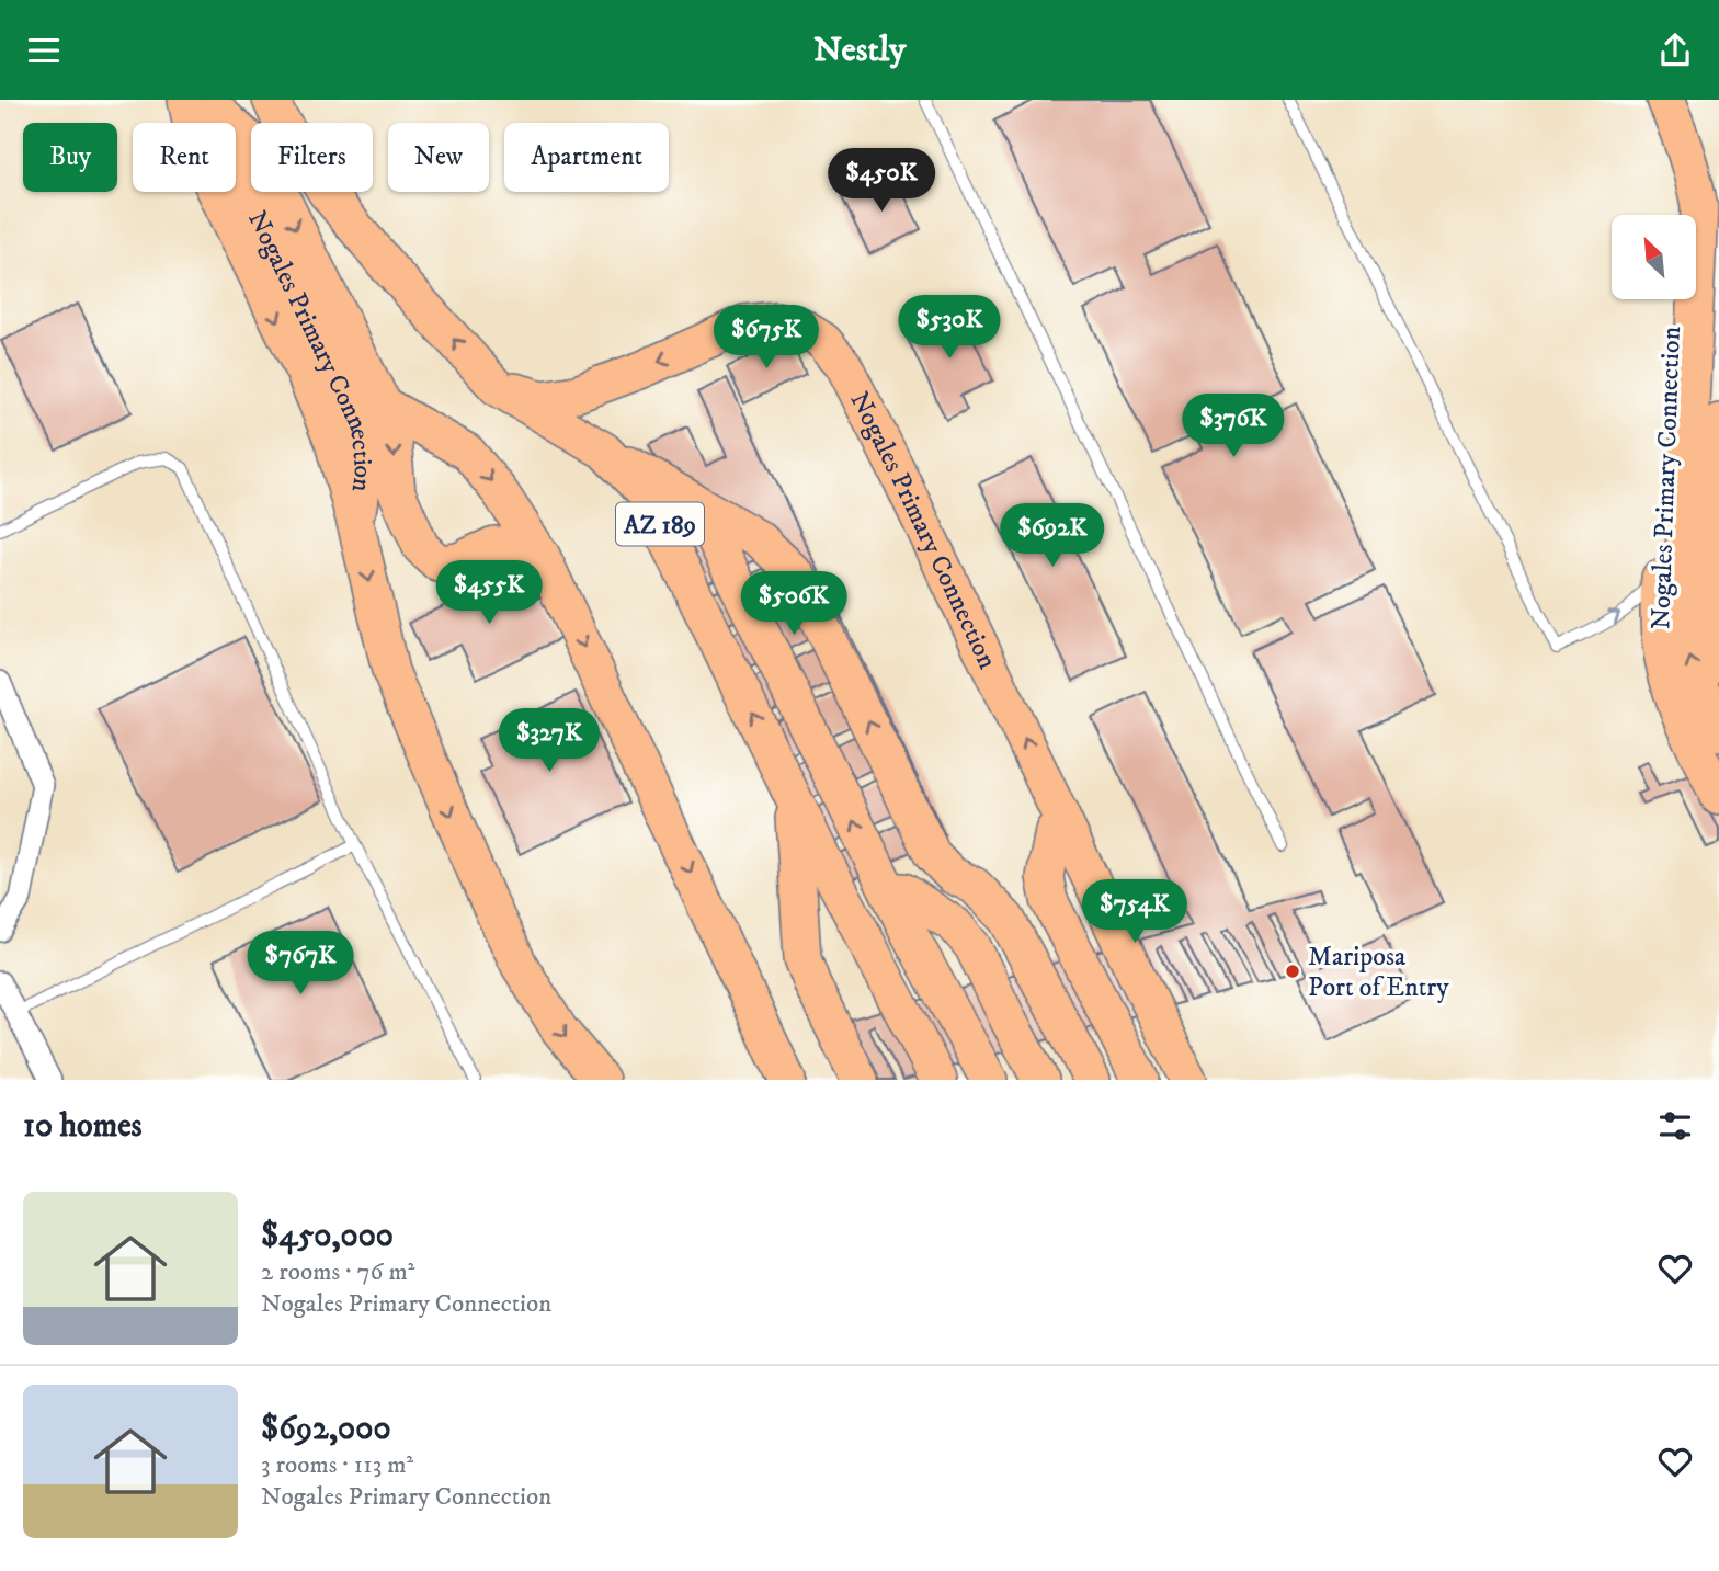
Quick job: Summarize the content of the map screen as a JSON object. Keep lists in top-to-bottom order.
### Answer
{
  "streets": {
    "highway": ["Nogales Primary Connection", "AZ 189"]
  },
  "crossings": [
    ["Nogales Primary Connection", "AZ 189"]
  ],
  "places": ["Mariposa Port of Entry"],
  "north": "top left",
  "page": {
    "header": "Nestly",
    "chip": [
      "Buy",
      "Rent",
      "Filters",
      "New",
      "Apartment"
    ],
    "price": [
      "$450K",
      "$530K",
      "$675K",
      "$376K",
      "$692K",
      "$455K",
      "$506K",
      "$327K",
      "$754K",
      "$767K"
    ],
    "heading": "10 homes",
    "list": [
      {
        "name": "$450,000",
        "note": "2 rooms · 76 m² · Nogales Primary Connection"
      },
      {
        "name": "$692,000",
        "note": "3 rooms · 113 m² · Nogales Primary Connection"
      }
    ]
  }
}
